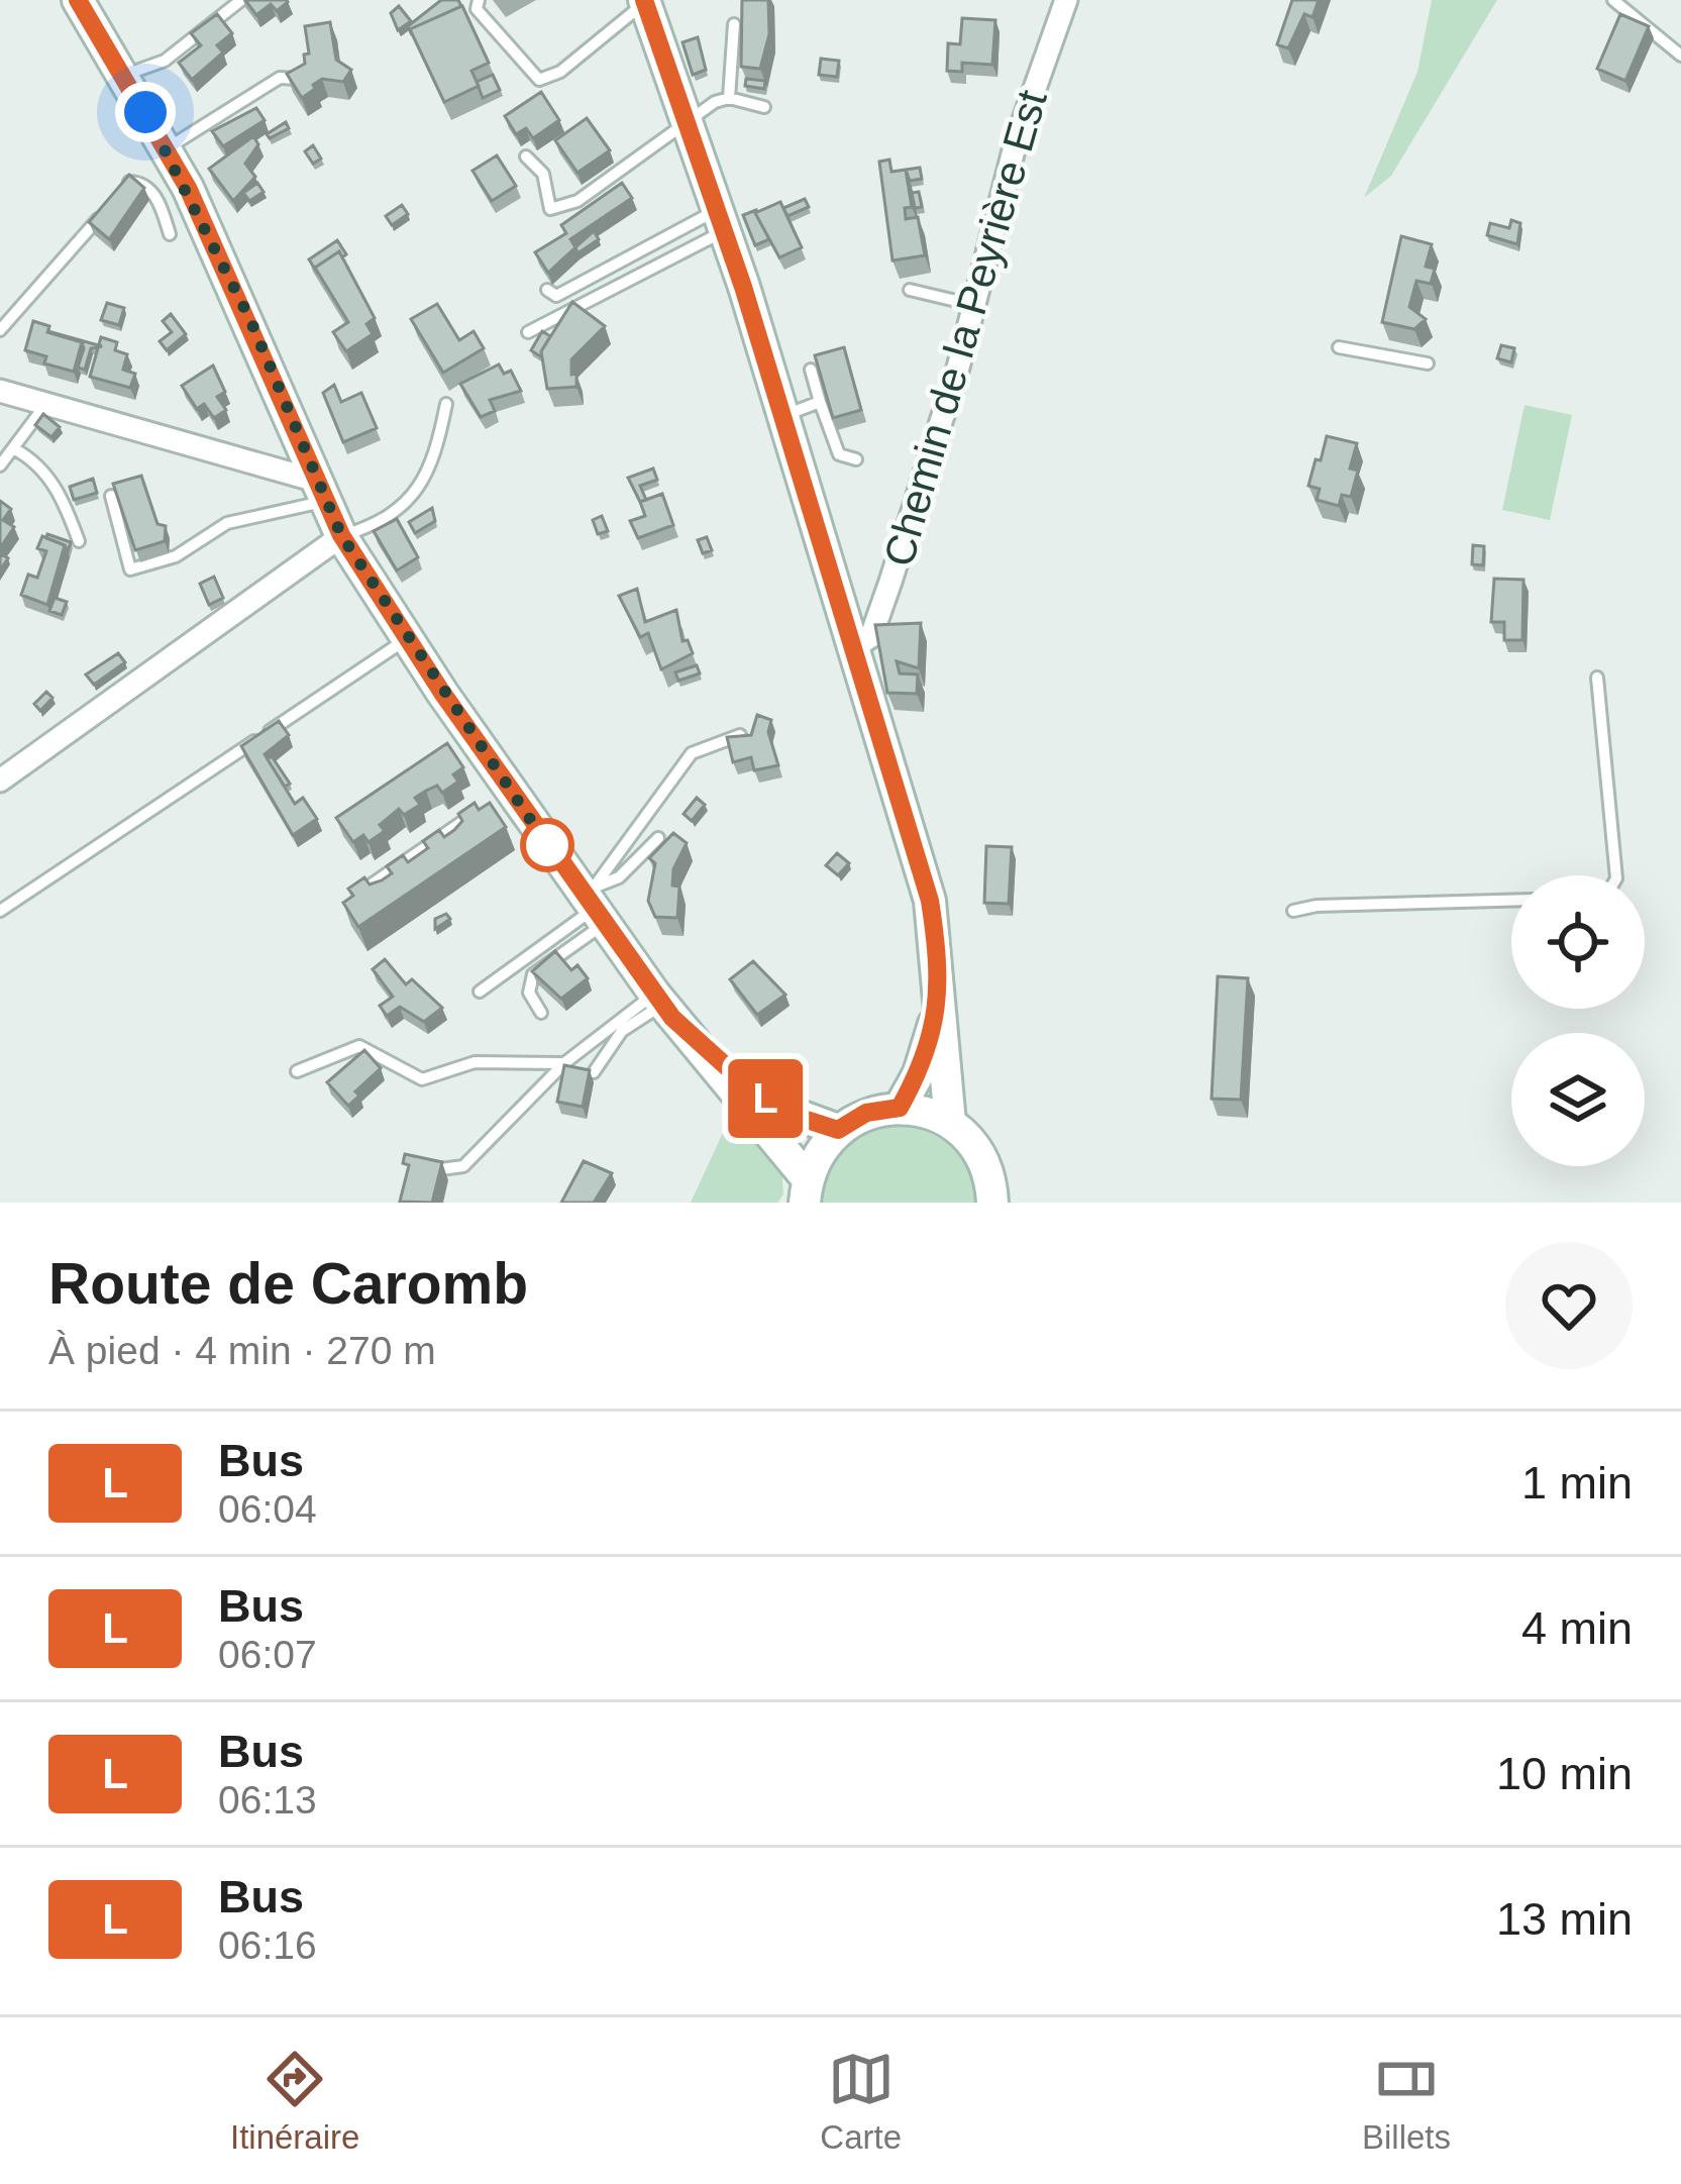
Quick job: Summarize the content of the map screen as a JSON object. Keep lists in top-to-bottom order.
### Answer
{
  "streets": {
    "street": ["Chemin de la Peyrière Est"]
  },
  "lines": ["bus line L"],
  "page": {
    "on_map": "L",
    "heading": ["Route de Caromb", "À pied · 4 min · 270 m"],
    "list": [
      {
        "mark": "L",
        "name": "Bus",
        "note": "06:04",
        "value": "1 min"
      },
      {
        "mark": "L",
        "name": "Bus",
        "note": "06:07",
        "value": "4 min"
      },
      {
        "mark": "L",
        "name": "Bus",
        "note": "06:13",
        "value": "10 min"
      },
      {
        "mark": "L",
        "name": "Bus",
        "note": "06:16",
        "value": "13 min"
      }
    ],
    "tabs": ["Itinéraire", "Carte", "Billets"]
  }
}
